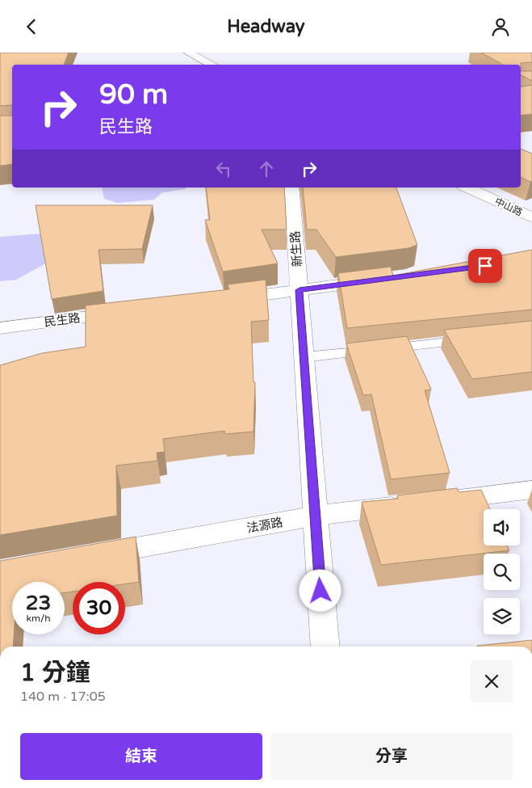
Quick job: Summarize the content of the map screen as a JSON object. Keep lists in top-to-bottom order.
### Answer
{
  "streets": {
    "street": [
      "中山路",
      "新生路",
      "民生路",
      "法源路"
    ]
  },
  "crossings": [
    ["新生路", "法源路"]
  ],
  "page": {
    "header": "Headway",
    "turn": ["90 m", "民生路"],
    "speed": "23 km/h",
    "limit": "30",
    "heading": ["1 分鐘", "140 m · 17:05"],
    "buttons": ["結束", "分享"]
  }
}
